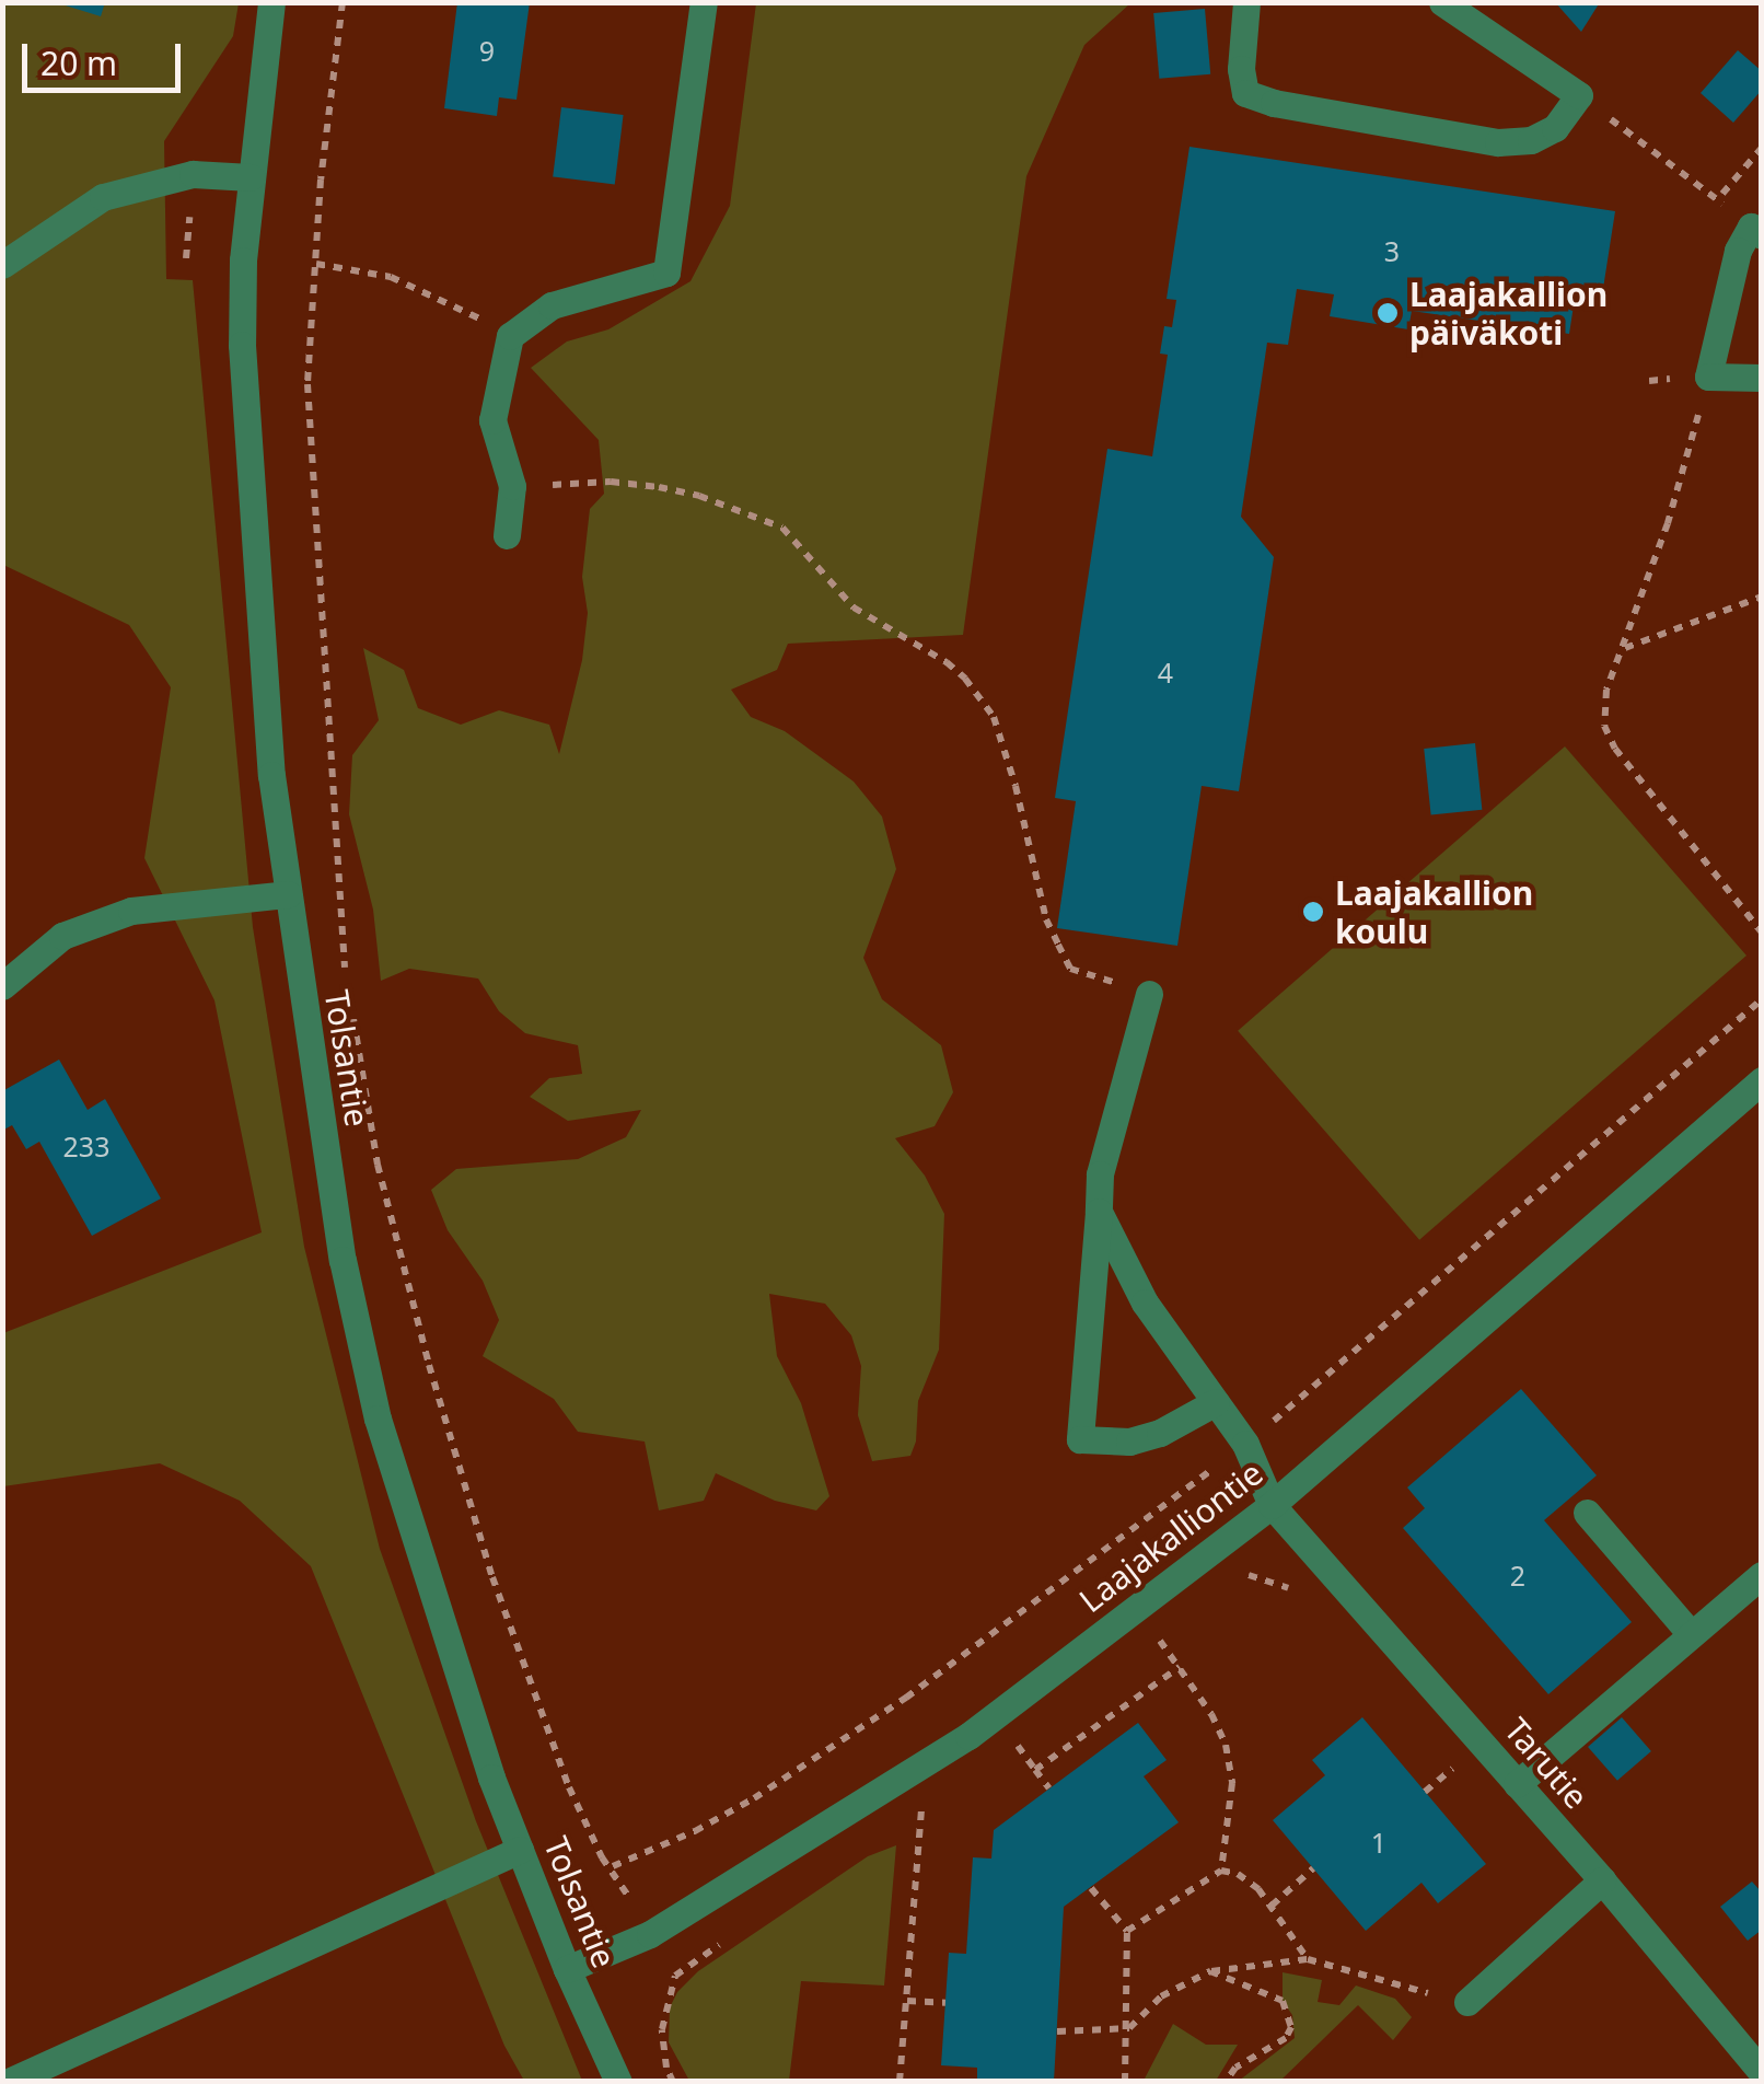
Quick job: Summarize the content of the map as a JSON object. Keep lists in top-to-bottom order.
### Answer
{
  "streets": {
    "street": ["Tolsantie", "Laajakalliontie", "Tarutie"]
  },
  "crossings": [
    ["Tolsantie", "Laajakalliontie"],
    ["Laajakalliontie", "Tarutie"]
  ],
  "places": ["Laajakallion päiväkoti", "Laajakallion koulu"],
  "house_numbers": [
    "9",
    "3",
    "4",
    "233",
    "2",
    "1"
  ],
  "scale_bar": "20 m"
}
